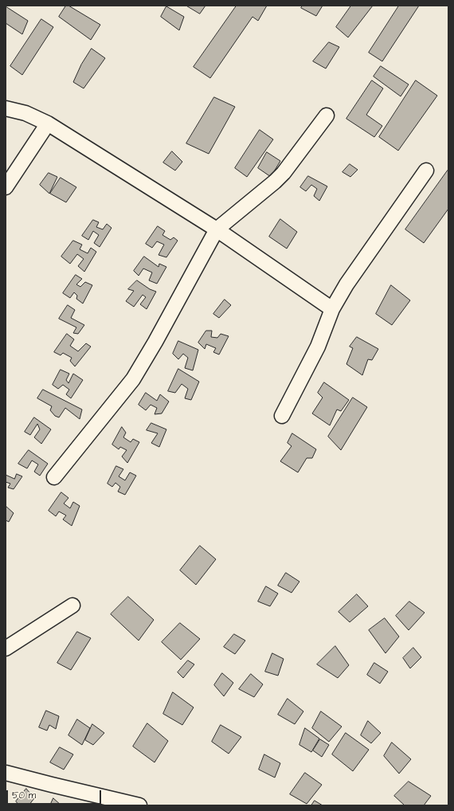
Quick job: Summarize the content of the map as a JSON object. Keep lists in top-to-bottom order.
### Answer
{
  "scale_bar": "50 m"
}
